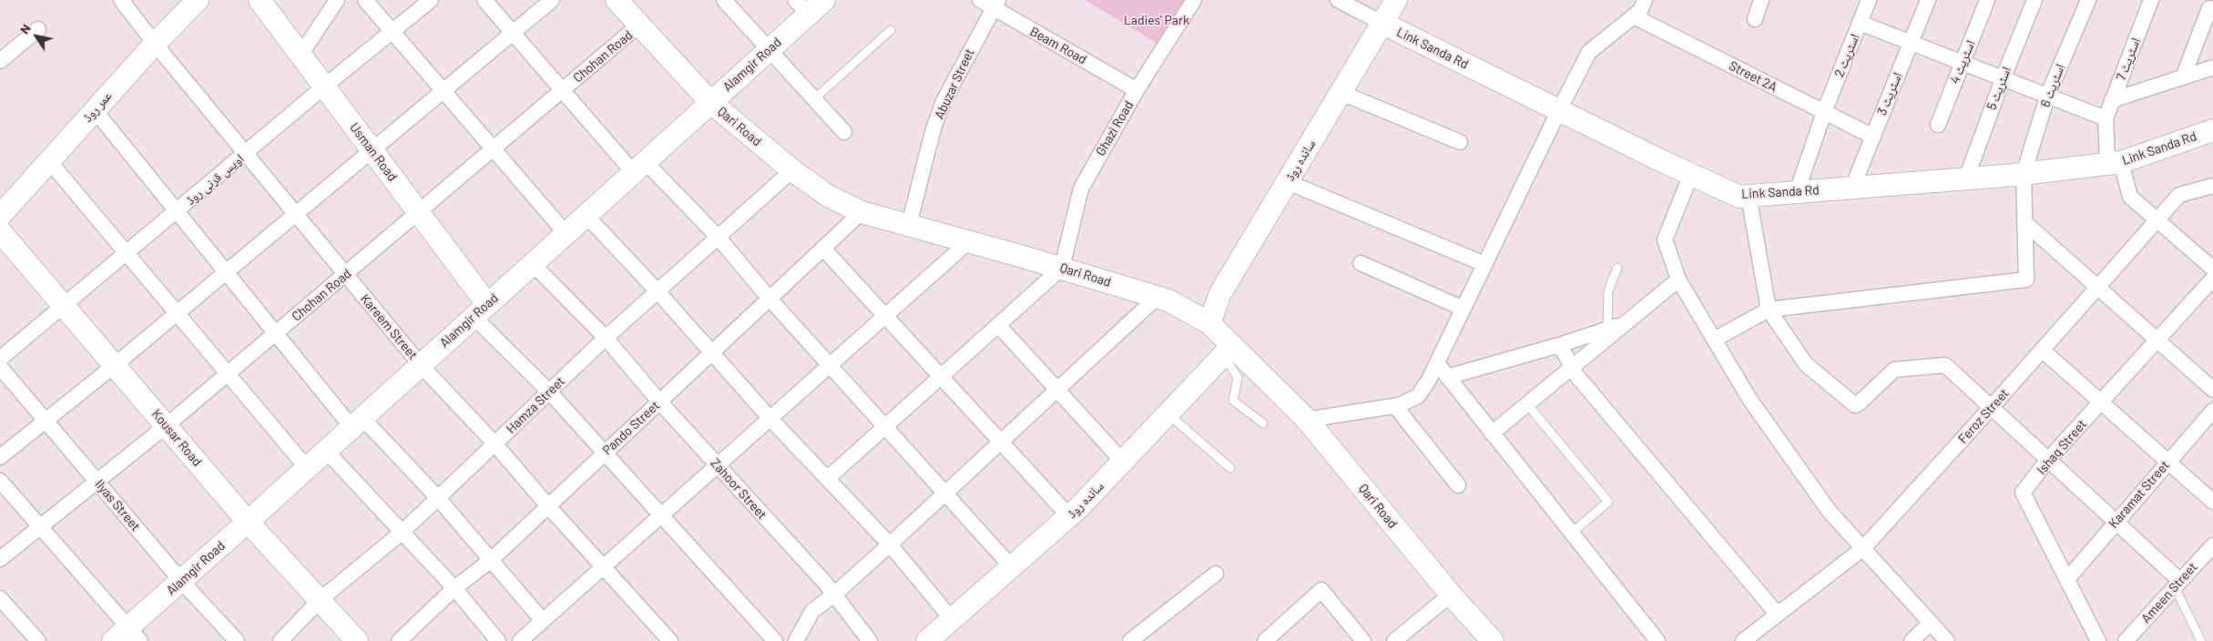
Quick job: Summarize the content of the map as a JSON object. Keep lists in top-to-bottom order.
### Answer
{
  "streets": {
    "street": [
      "Beam Road",
      "Link Sanda Rd",
      "اسٹریٹ 2",
      "Chohan Road",
      "اسٹریٹ 7",
      "اسٹریٹ 4",
      "Alamgir Road",
      "Street 2A",
      "Abuzar Street",
      "اسٹریٹ 6",
      "اسٹریٹ 5",
      "اسٹریٹ 3",
      "عمر روڈ",
      "Qari Road",
      "Ghazi Road",
      "Usman Road",
      "ساندہ روڈ",
      "اویس قرنی روڈ",
      "Kareem Street",
      "Hamza Street",
      "Feroz Street",
      "Pando Street",
      "Kousar Road",
      "Ishaq Street",
      "Zahoor Street",
      "Karamat Street",
      "Ilyas Street",
      "Ameen Street"
    ]
  },
  "crossings": [
    ["Beam Road", "Abuzar Street"],
    ["Beam Road", "Ghazi Road"],
    ["Link Sanda Rd", "اسٹریٹ 2"],
    ["Link Sanda Rd", "اسٹریٹ 6"],
    ["Link Sanda Rd", "اسٹریٹ 5"],
    ["Link Sanda Rd", "اسٹریٹ 3"],
    ["Link Sanda Rd", "ساندہ روڈ"],
    ["اسٹریٹ 2", "Street 2A"],
    ["Chohan Road", "Qari Road"],
    ["Chohan Road", "Usman Road"],
    ["Chohan Road", "Kareem Street"],
    ["Chohan Road", "Kousar Road"],
    ["Chohan Road", "Ilyas Street"],
    ["Alamgir Road", "Qari Road"],
    ["Alamgir Road", "Usman Road"],
    ["Alamgir Road", "Kareem Street"],
    ["Alamgir Road", "Kousar Road"],
    ["Alamgir Road", "Zahoor Street"],
    ["Alamgir Road", "Ilyas Street"],
    ["Street 2A", "اسٹریٹ 3"],
    ["Abuzar Street", "Qari Road"],
    ["عمر روڈ", "Kareem Street"],
    ["Qari Road", "Ghazi Road"],
    ["Qari Road", "ساندہ روڈ"],
    ["Qari Road", "Hamza Street"],
    ["Qari Road", "Pando Street"],
    ["Usman Road", "اویس قرنی روڈ"],
    ["اویس قرنی روڈ", "Kareem Street"],
    ["اویس قرنی روڈ", "Kousar Road"],
    ["Kareem Street", "Hamza Street"],
    ["Kareem Street", "Pando Street"],
    ["Hamza Street", "Kousar Road"],
    ["Hamza Street", "Zahoor Street"],
    ["Pando Street", "Zahoor Street"],
    ["Ishaq Street", "Karamat Street"]
  ],
  "parks": ["Ladies' Park"],
  "north": "top left"
}
